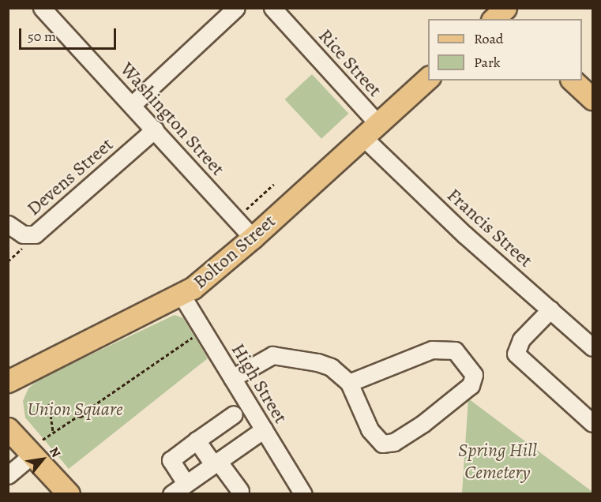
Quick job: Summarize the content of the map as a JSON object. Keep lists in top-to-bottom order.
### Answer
{
  "streets": {
    "main road": ["Bolton Street"],
    "street": [
      "Rice Street",
      "Washington Street",
      "Devens Street",
      "Francis Street",
      "High Street"
    ]
  },
  "crossings": [
    ["Rice Street", "Francis Street"],
    ["Rice Street", "Bolton Street"],
    ["Washington Street", "Devens Street"],
    ["Washington Street", "Bolton Street"],
    ["Francis Street", "Bolton Street"],
    ["Bolton Street", "High Street"]
  ],
  "parks": ["Union Square", "Spring Hill Cemetery"],
  "legend": ["Road", "Park"],
  "scale_bar": "50 m",
  "north": "top right"
}
